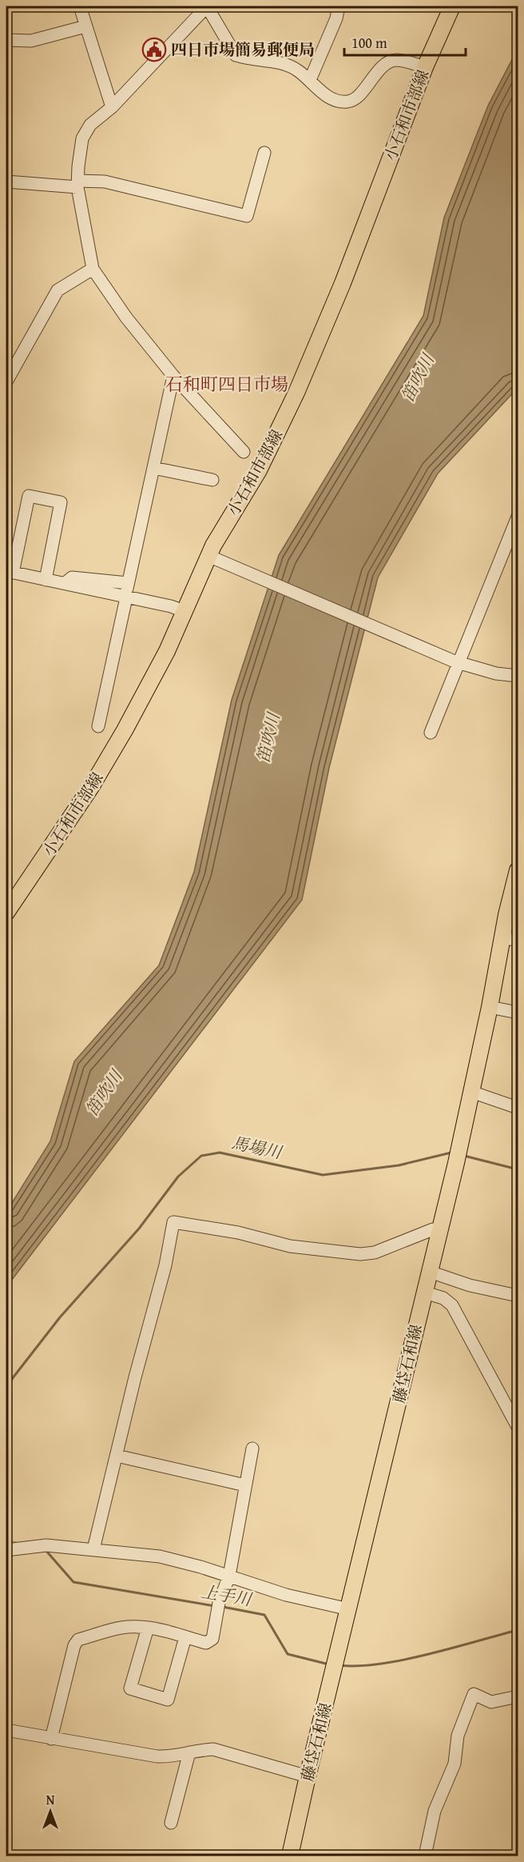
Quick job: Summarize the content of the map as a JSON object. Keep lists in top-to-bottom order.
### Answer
{
  "streets": {
    "main road": ["小石和市部線", "藤垈石和線"]
  },
  "districts": ["石和町四日市場"],
  "water": ["笛吹川", "馬場川", "上手川"],
  "places": {
    "public building": ["四日市場簡易郵便局"]
  },
  "scale_bar": "100 m",
  "north": "top"
}
